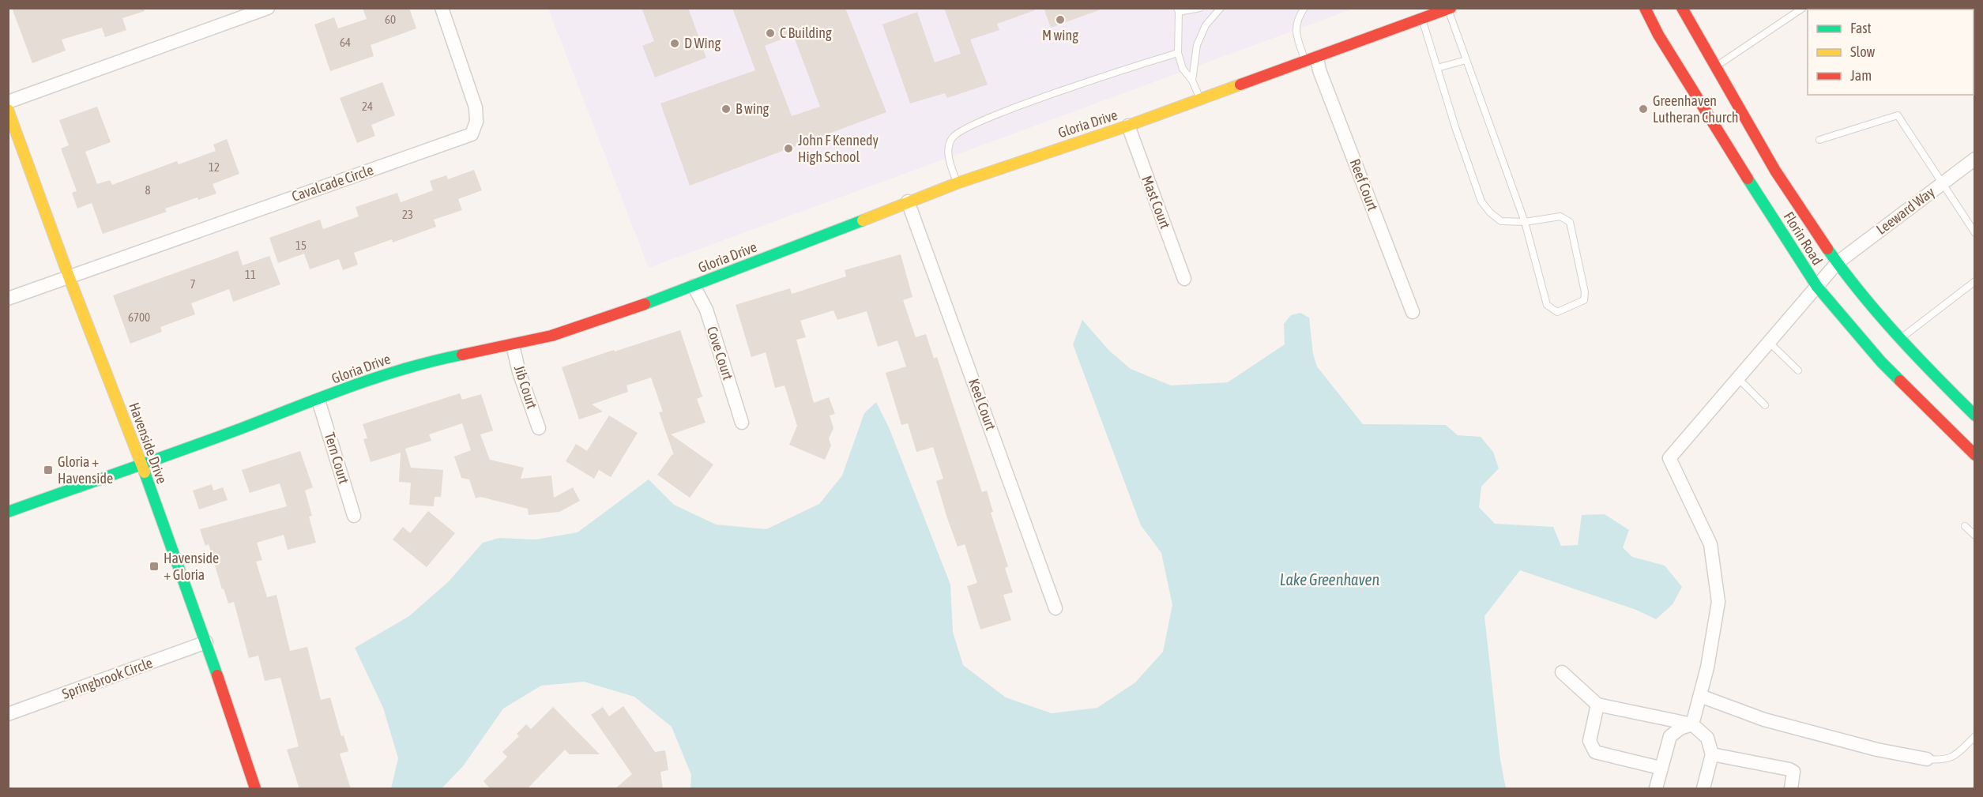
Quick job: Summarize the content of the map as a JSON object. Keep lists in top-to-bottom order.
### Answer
{
  "streets": {
    "street": [
      "Gloria Drive",
      "Cavalcade Circle",
      "Reef Court",
      "Mast Court",
      "Leeward Way",
      "Florin Road",
      "Cove Court",
      "Jib Court",
      "Keel Court",
      "Havenside Drive",
      "Tern Court",
      "Springbrook Circle"
    ]
  },
  "crossings": [
    ["Gloria Drive", "Reef Court"],
    ["Gloria Drive", "Mast Court"],
    ["Gloria Drive", "Cove Court"],
    ["Gloria Drive", "Jib Court"],
    ["Gloria Drive", "Keel Court"],
    ["Gloria Drive", "Havenside Drive"],
    ["Gloria Drive", "Tern Court"],
    ["Cavalcade Circle", "Havenside Drive"],
    ["Leeward Way", "Florin Road"],
    ["Havenside Drive", "Springbrook Circle"]
  ],
  "water": ["Lake Greenhaven"],
  "places": {
    "other": [
      "M wing",
      "C Building",
      "D Wing",
      "B wing",
      "Greenhaven Lutheran Church",
      "John F Kennedy High School"
    ],
    "transit": ["Gloria + Havenside", "Havenside + Gloria"]
  },
  "house_numbers": [
    "60",
    "64",
    "24",
    "12",
    "8",
    "23",
    "15",
    "11",
    "7",
    "6700"
  ],
  "legend": ["Fast", "Slow", "Jam"]
}
